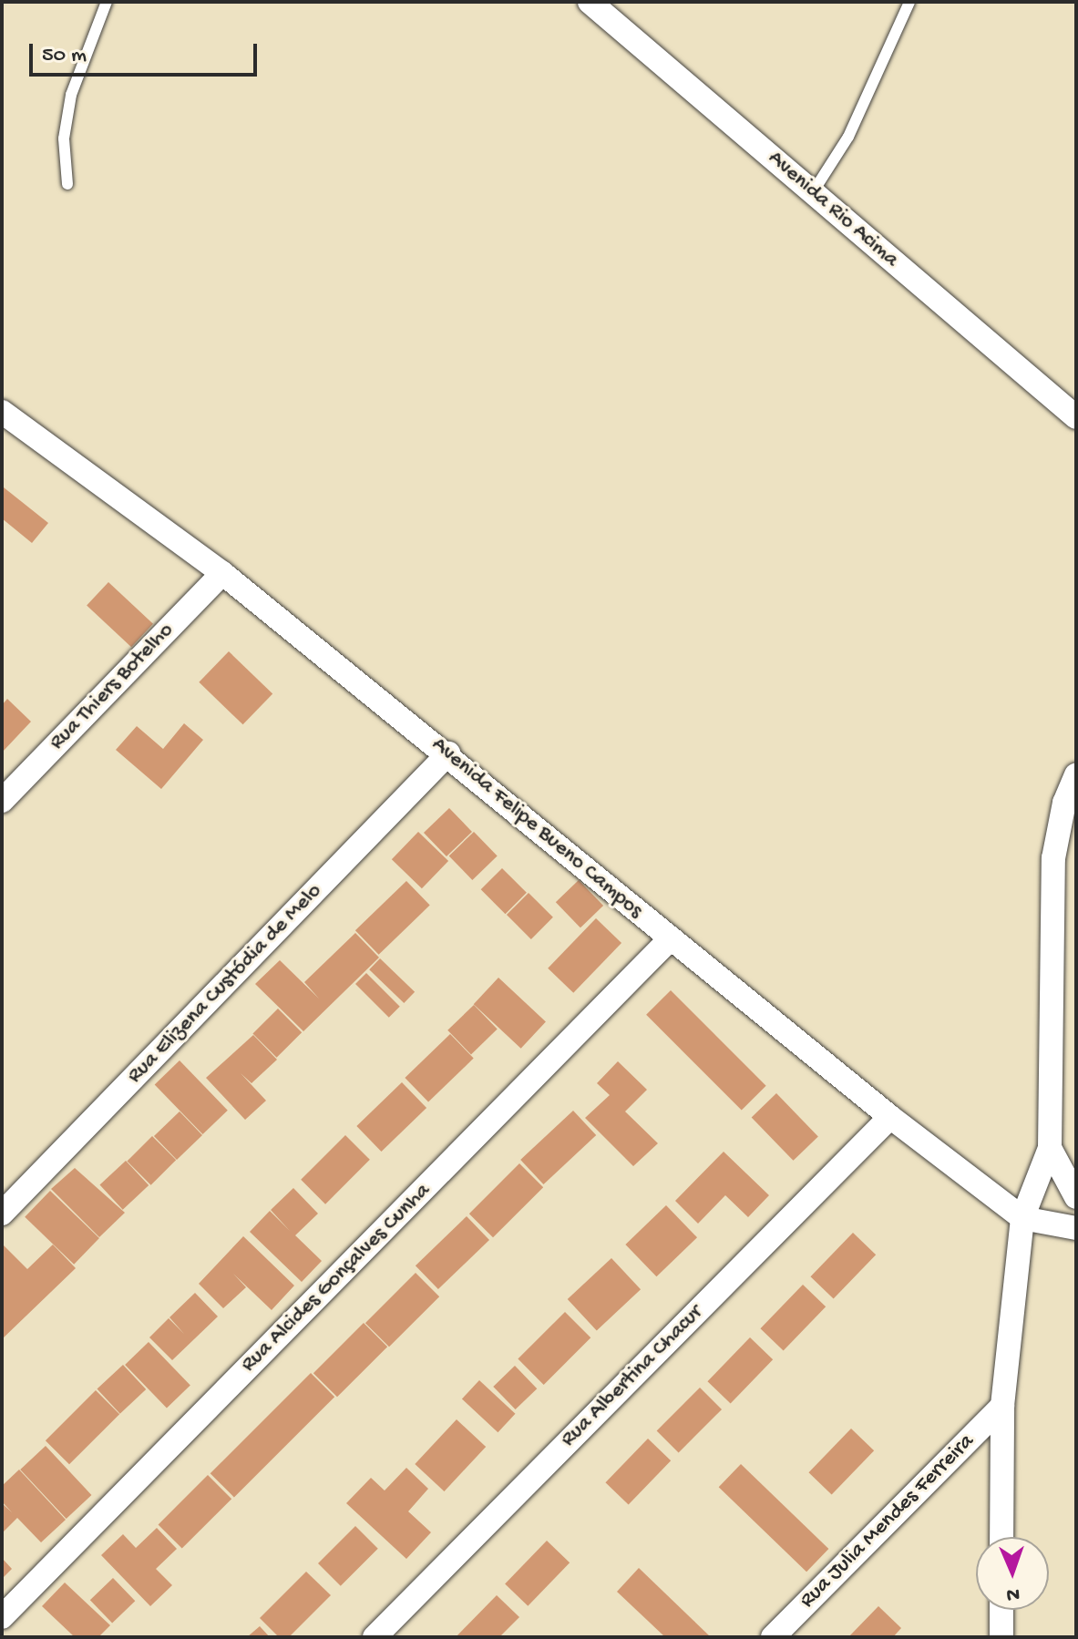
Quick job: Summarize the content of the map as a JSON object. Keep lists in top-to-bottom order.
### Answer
{
  "streets": {
    "street": [
      "Avenida Rio Acima",
      "Rua Thiers Botelho",
      "Avenida Felipe Bueno Campos",
      "Rua Elizena Custódia de Melo",
      "Rua Alcides Gonçalves Cunha",
      "Rua Albertina Chacur",
      "Rua Julia Mendes Ferreira"
    ]
  },
  "crossings": [
    ["Rua Thiers Botelho", "Avenida Felipe Bueno Campos"],
    ["Avenida Felipe Bueno Campos", "Rua Elizena Custódia de Melo"],
    ["Avenida Felipe Bueno Campos", "Rua Alcides Gonçalves Cunha"],
    ["Avenida Felipe Bueno Campos", "Rua Albertina Chacur"]
  ],
  "scale_bar": "50 m",
  "north": "bottom"
}
